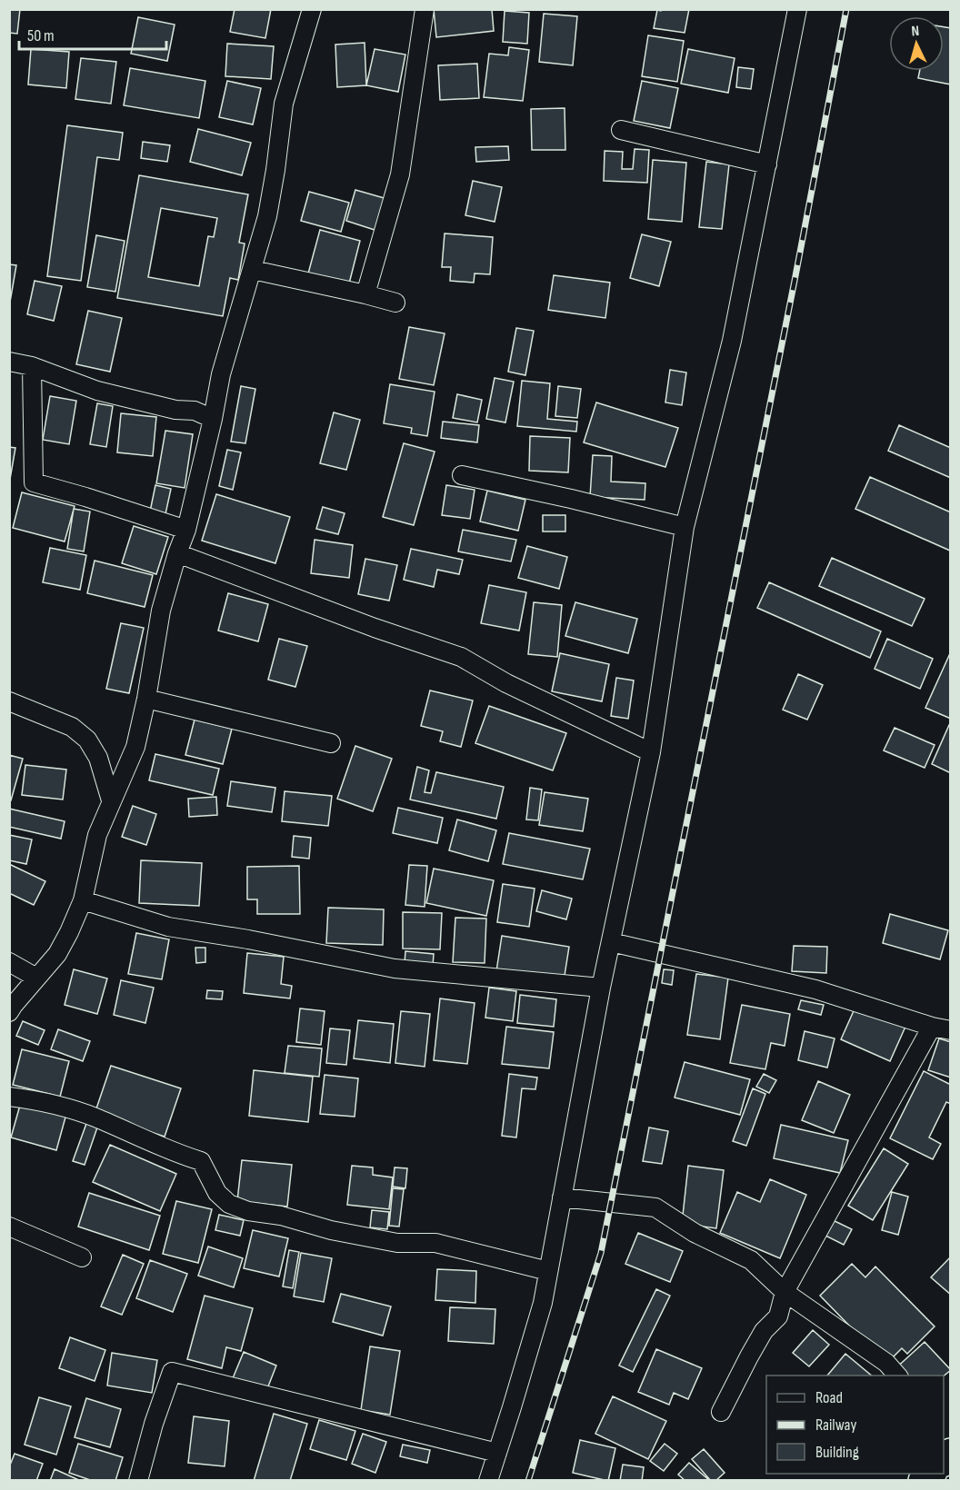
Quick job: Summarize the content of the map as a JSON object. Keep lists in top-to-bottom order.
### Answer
{
  "legend": ["Road", "Railway", "Building"],
  "scale_bar": "50 m",
  "north": "top"
}
